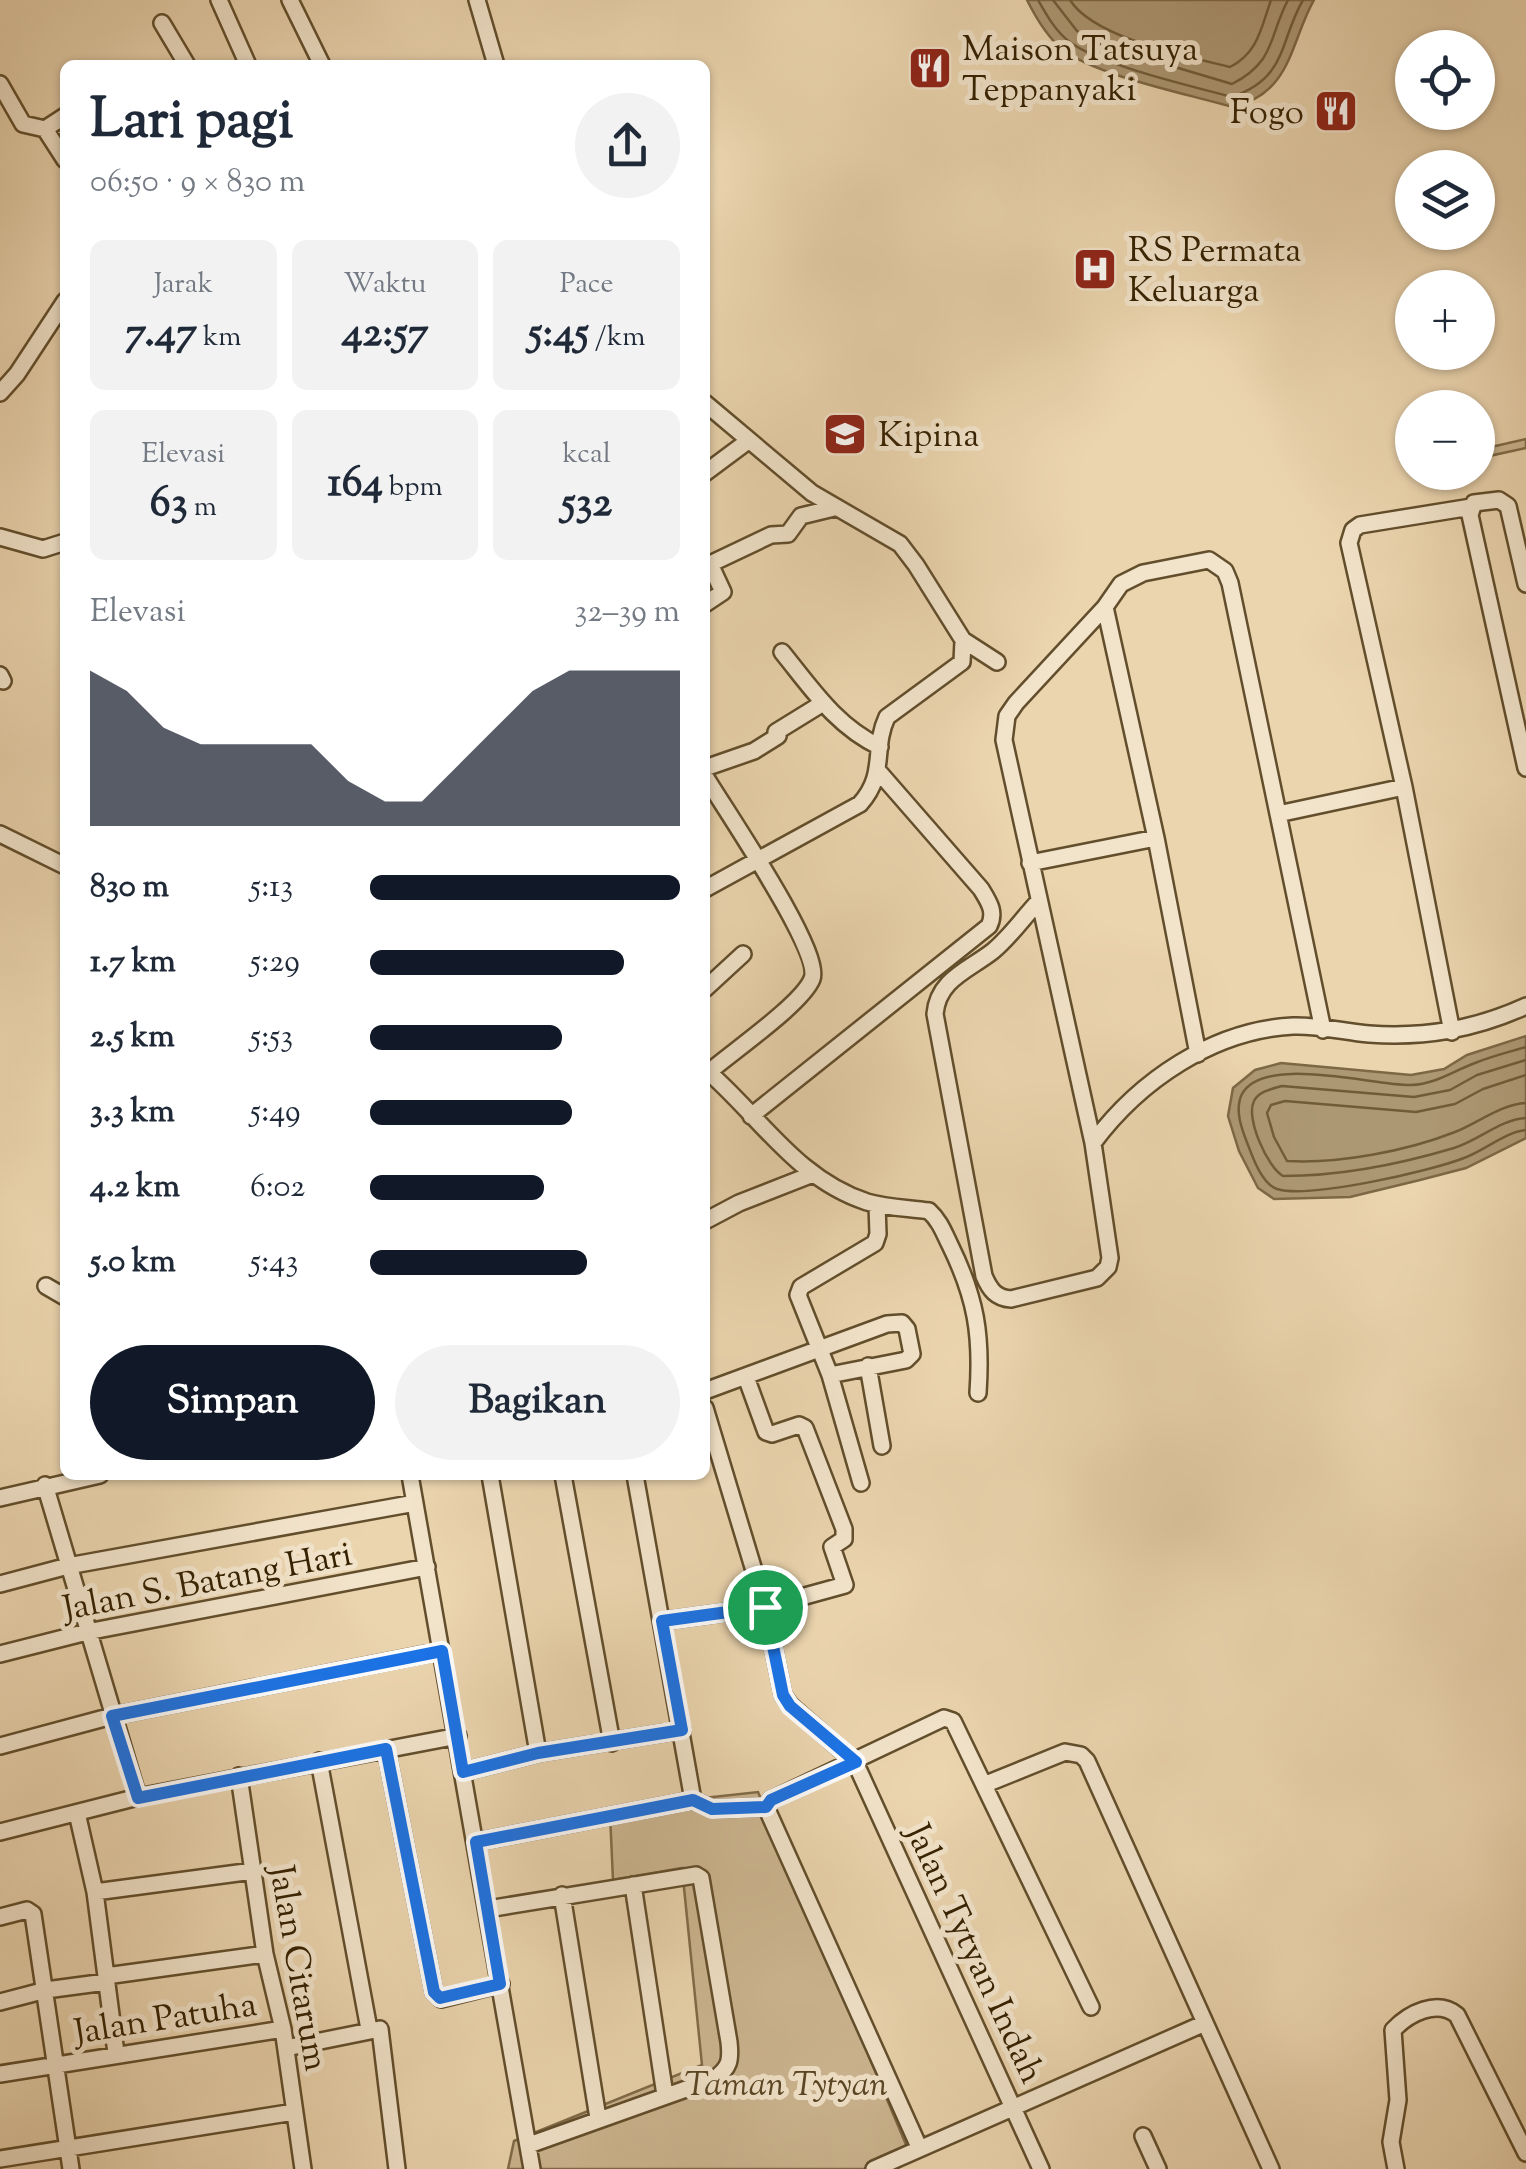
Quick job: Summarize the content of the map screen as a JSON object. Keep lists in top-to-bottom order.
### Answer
{
  "streets": {
    "street": [
      "Jalan S. Batang Hari",
      "Jalan Tytyan Indah",
      "Jalan Citarum",
      "Jalan Patuha"
    ]
  },
  "crossings": [
    ["Jalan Citarum", "Jalan Patuha"]
  ],
  "parks": ["Taman Tytyan"],
  "places": {
    "restaurant": ["Maison Tatsuya Teppanyaki", "Fogo"],
    "hospital": ["RS Permata Keluarga"],
    "school or university": ["Kipina"]
  },
  "page": {
    "map_buttons": ["+", "−"],
    "heading": ["Lari pagi", "06:50 · 9 × 830 m"],
    "stats": [
      ["Jarak", "7.47 km"],
      ["Waktu", "42:57"],
      ["Pace", "5:45 /km"],
      ["Elevasi", "63 m"],
      ["164 bpm"],
      ["kcal", "532"]
    ],
    "chart": ["Elevasi", "32–39 m"],
    "list": [
      {
        "name": "830 m",
        "note": "5:13"
      },
      {
        "name": "1.7 km",
        "note": "5:29"
      },
      {
        "name": "2.5 km",
        "note": "5:53"
      },
      {
        "name": "3.3 km",
        "note": "5:49"
      },
      {
        "name": "4.2 km",
        "note": "6:02"
      },
      {
        "name": "5.0 km",
        "note": "5:43"
      }
    ],
    "buttons": ["Simpan", "Bagikan"]
  }
}
